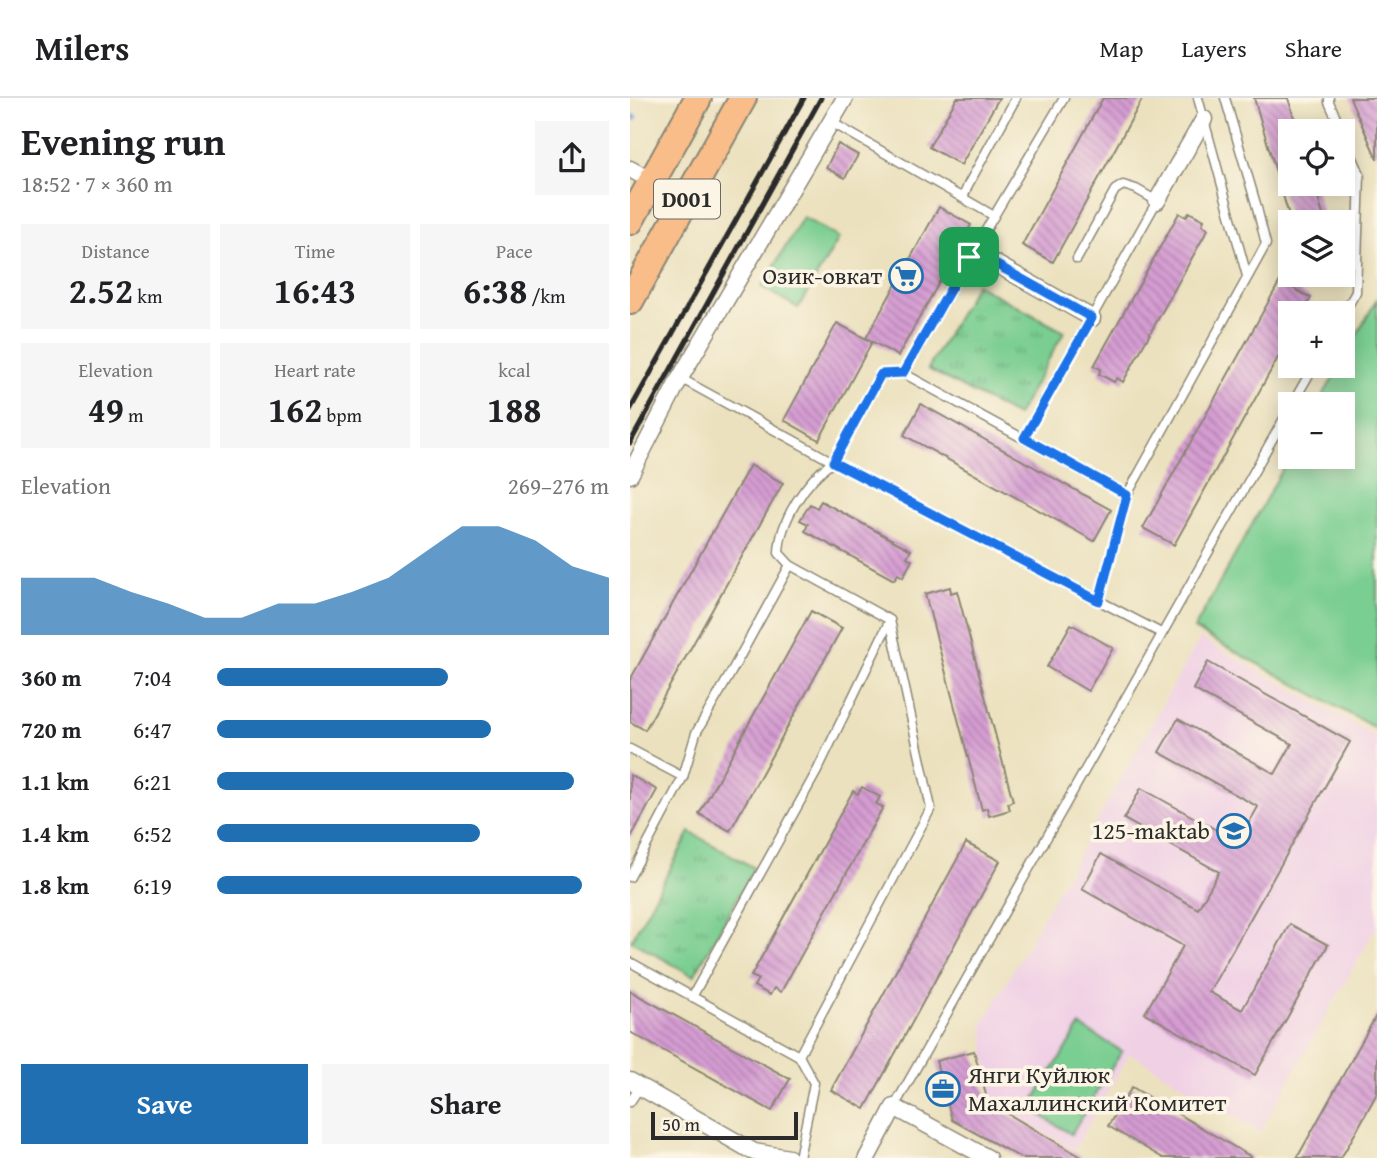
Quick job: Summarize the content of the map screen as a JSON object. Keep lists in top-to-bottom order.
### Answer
{
  "streets": {
    "highway": ["D001"]
  },
  "places": {
    "supermarket": ["Озик-овкат"],
    "school or university": ["125-maktab"],
    "office": ["Янги Куйлюк Махаллинский Комитет"]
  },
  "scale_bar": "50 m",
  "page": {
    "header": "Milers",
    "nav": ["Map", "Layers", "Share"],
    "heading": ["Evening run", "18:52 · 7 × 360 m"],
    "map_buttons": ["+", "−"],
    "stats": [
      ["Distance", "2.52 km"],
      ["Time", "16:43"],
      ["Pace", "6:38 /km"],
      ["Elevation", "49 m"],
      ["Heart rate", "162 bpm"],
      ["kcal", "188"]
    ],
    "chart": ["Elevation", "269–276 m"],
    "list": [
      {
        "name": "360 m",
        "note": "7:04"
      },
      {
        "name": "720 m",
        "note": "6:47"
      },
      {
        "name": "1.1 km",
        "note": "6:21"
      },
      {
        "name": "1.4 km",
        "note": "6:52"
      },
      {
        "name": "1.8 km",
        "note": "6:19"
      }
    ],
    "buttons": ["Save", "Share"],
    "scale": "50 m"
  }
}
